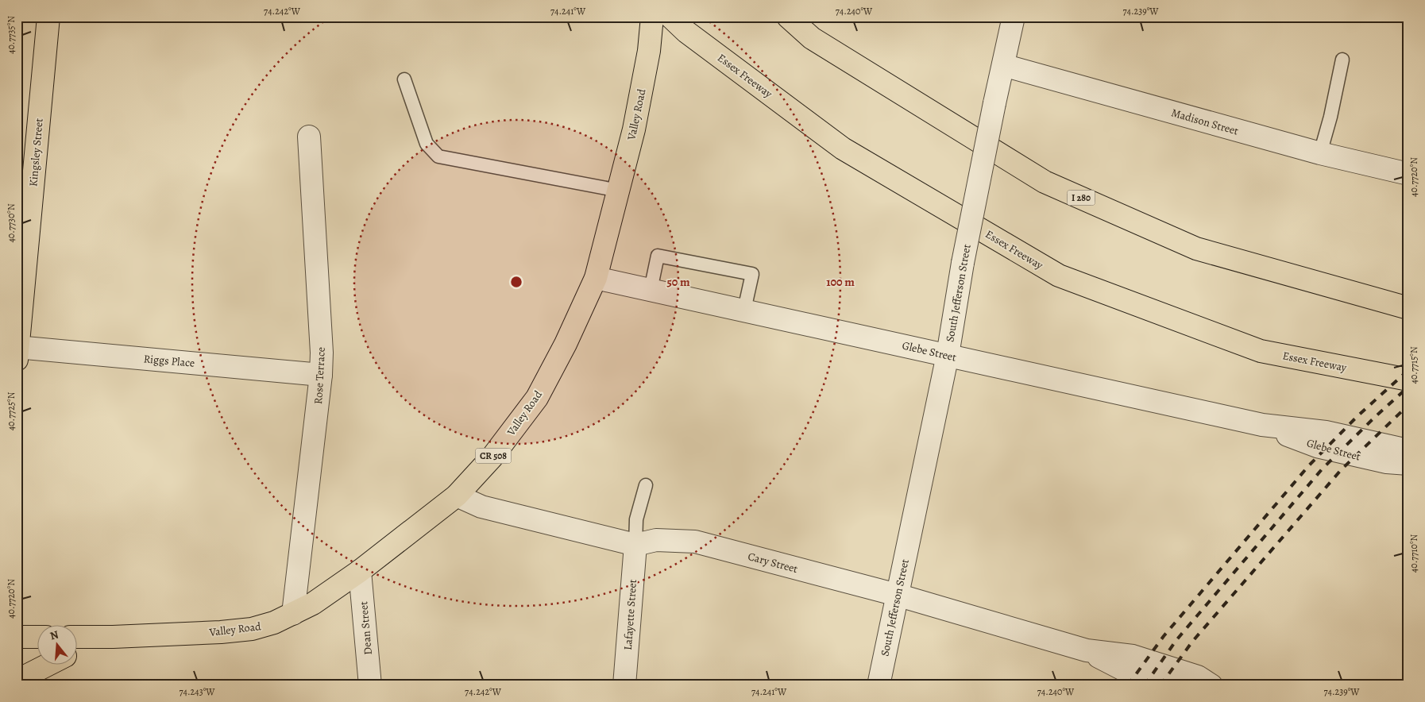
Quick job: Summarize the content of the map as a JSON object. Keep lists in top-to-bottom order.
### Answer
{
  "streets": {
    "main road": [
      "Essex Freeway",
      "Valley Road",
      "Kingsley Street",
      "I 280",
      "CR 508"
    ],
    "street": [
      "Madison Street",
      "South Jefferson Street",
      "Glebe Street",
      "Riggs Place",
      "Rose Terrace",
      "Cary Street",
      "Lafayette Street",
      "Dean Street"
    ]
  },
  "crossings": [
    ["Valley Road", "Glebe Street"],
    ["Valley Road", "Rose Terrace"],
    ["Valley Road", "Cary Street"],
    ["Valley Road", "Dean Street"],
    ["Madison Street", "South Jefferson Street"],
    ["Kingsley Street", "Riggs Place"],
    ["South Jefferson Street", "Glebe Street"],
    ["South Jefferson Street", "Cary Street"],
    ["Riggs Place", "Rose Terrace"],
    ["Cary Street", "Lafayette Street"]
  ],
  "north": "top",
  "coordinates": [
    "74.242°W",
    "74.241°W",
    "74.240°W",
    "74.239°W",
    "40.7735°N",
    "40.7720°N",
    "40.7730°N",
    "40.7715°N",
    "40.7725°N",
    "40.7710°N",
    "74.243°W"
  ],
  "rings": ["50 m", "100 m"]
}
